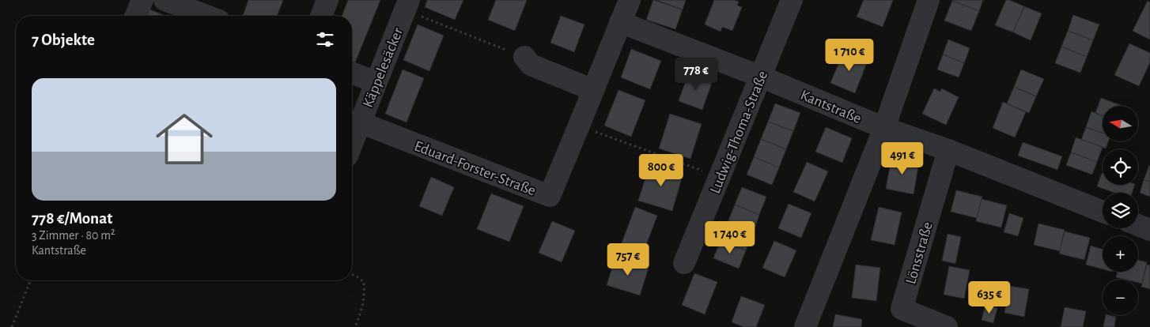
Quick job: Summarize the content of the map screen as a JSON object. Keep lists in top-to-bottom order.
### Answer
{
  "streets": {
    "street": [
      "Käppelesäcker",
      "Kantstraße",
      "Ludwig-Thoma-Straße",
      "Eduard-Forster-Straße",
      "Lönsstraße"
    ]
  },
  "crossings": [
    ["Käppelesäcker", "Eduard-Forster-Straße"],
    ["Kantstraße", "Ludwig-Thoma-Straße"],
    ["Kantstraße", "Eduard-Forster-Straße"],
    ["Kantstraße", "Lönsstraße"]
  ],
  "north": "left",
  "page": {
    "heading": "7 Objekte",
    "price": [
      "1 710 €",
      "778 €",
      "491 €",
      "800 €",
      "1 740 €",
      "757 €",
      "635 €"
    ],
    "list": [
      {
        "name": "778 €/Monat",
        "note": "3 Zimmer · 80 m² · Kantstraße"
      }
    ],
    "map_buttons": ["+", "−"]
  }
}
